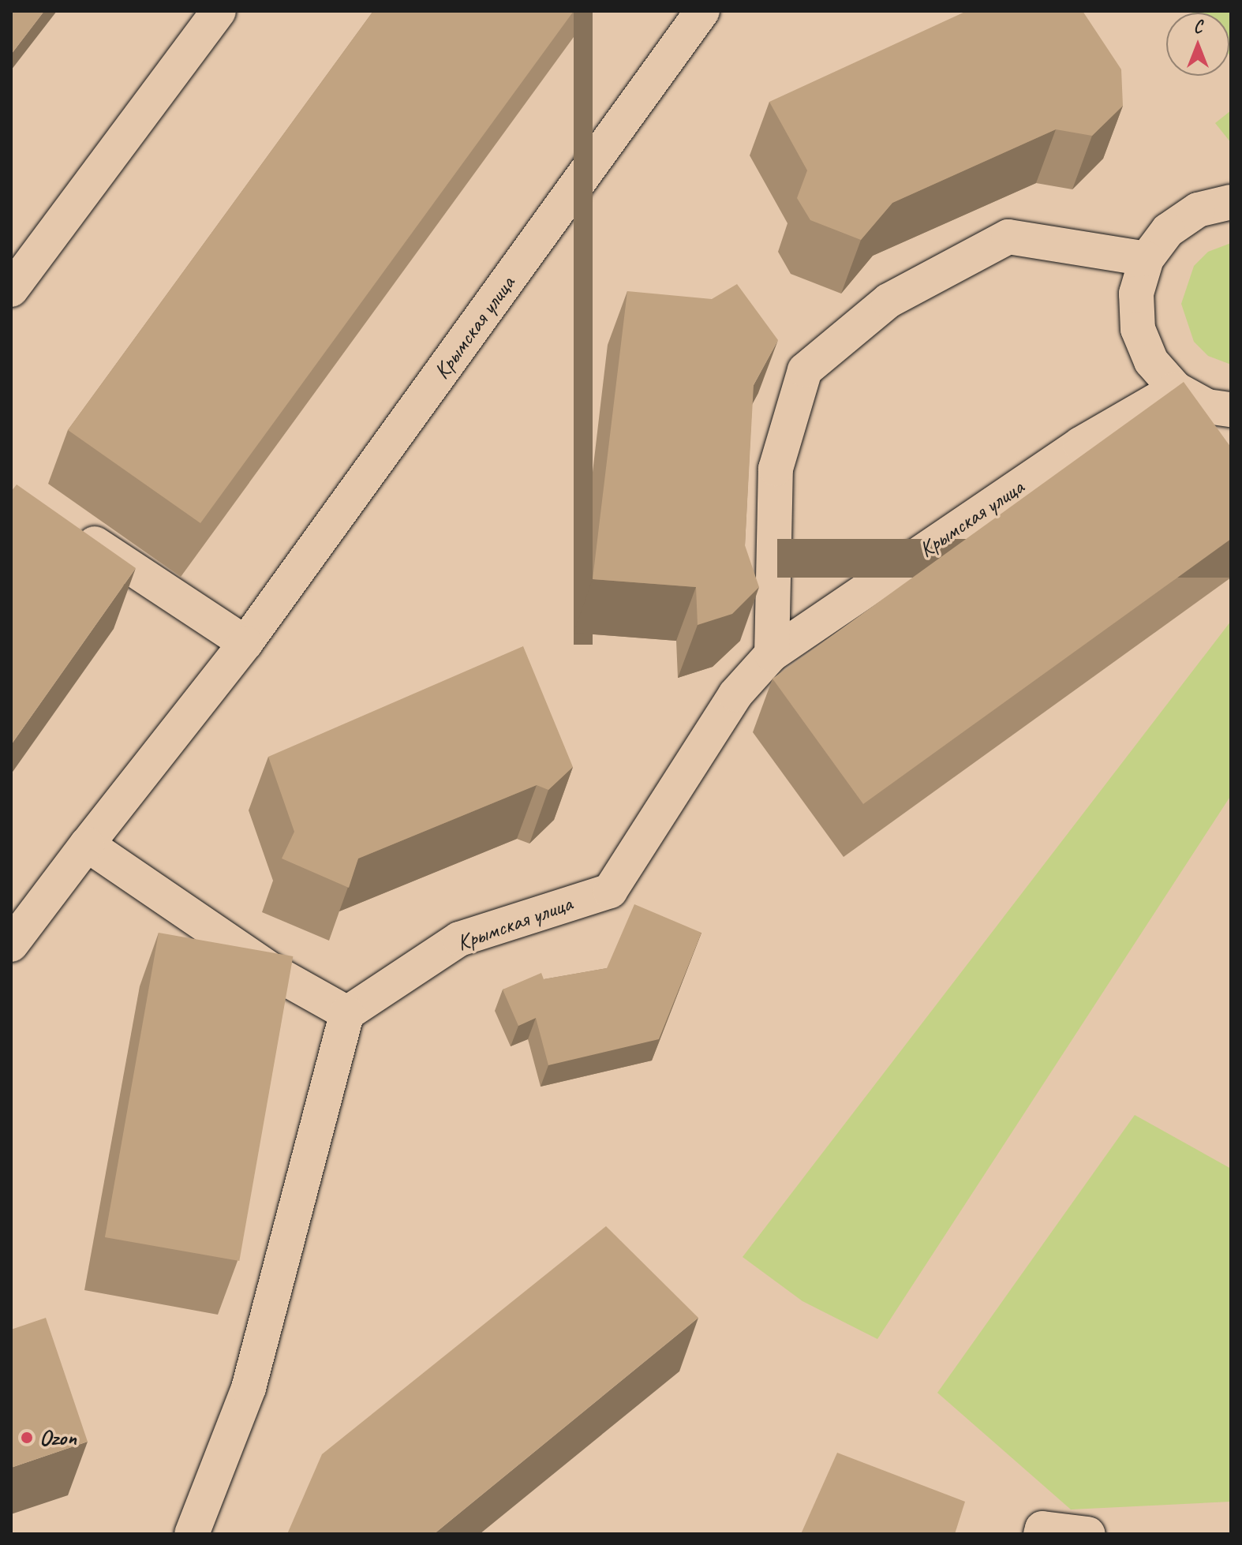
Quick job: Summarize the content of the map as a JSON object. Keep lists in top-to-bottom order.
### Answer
{
  "streets": {
    "street": ["Крымская улица"]
  },
  "places": ["Ozon"],
  "north": "top"
}
